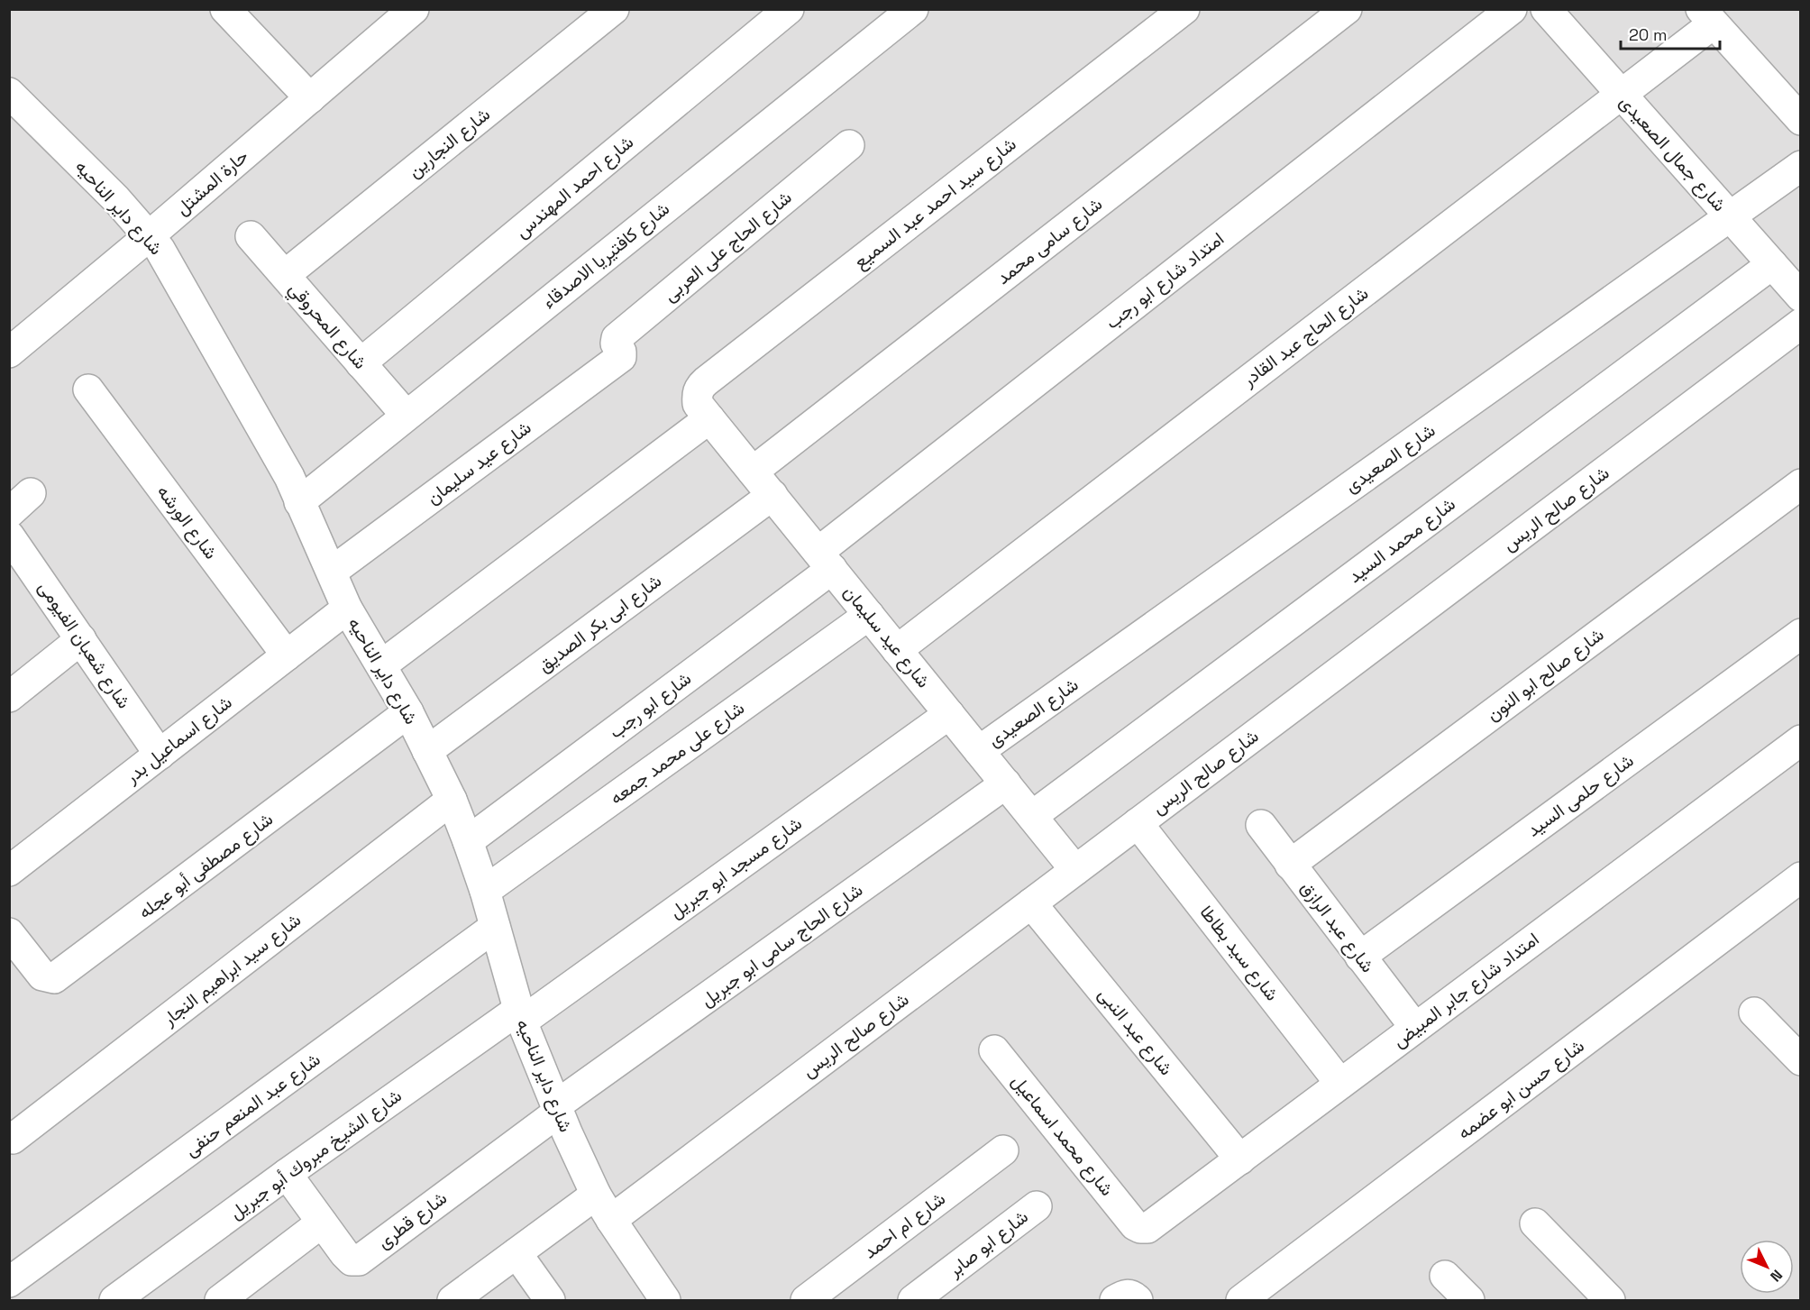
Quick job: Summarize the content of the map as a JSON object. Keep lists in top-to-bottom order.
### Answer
{
  "streets": {
    "street": [
      "شارع النجارين",
      "شارع جمال الصعيدى",
      "حارة المشتل",
      "شارع احمد المهندس",
      "شارع سيد احمد عبد السميع",
      "شارع داير الناحيه",
      "شارع سامى محمد",
      "شارع الحاج على العربى",
      "شارع كافتيريا الاصدقاء",
      "امتداد شارع ابو رجب",
      "شارع المحروقي",
      "شارع الحاج عبد القادر",
      "شارع الصعيدى",
      "شارع عيد سليمان",
      "شارع صالح الريس",
      "شارع الورشه",
      "شارع محمد السيد",
      "شارع ابى بكر الصديق",
      "شارع شعبان الفيومى",
      "شارع صالح ابو النون",
      "شارع ابو رجب",
      "شارع اسماعيل بدر",
      "شارع على محمد جمعه",
      "شارع حلمى السيد",
      "شارع مصطفى أبو عجله",
      "شارع مسجد ابو جبريل",
      "شارع عبد الرازق",
      "شارع الحاج سامى ابو جبريل",
      "شارع سيد بطاطا",
      "شارع سيد ابراهيم النجار",
      "امتداد شارع جابر المبيض",
      "شارع عبد النبى",
      "شارع حسن ابو عضمه",
      "شارع عبد المنعم حنفى",
      "شارع محمد اسماعيل",
      "شارع الشيخ مبروك أبو جبريل",
      "شارع قطرى",
      "شارع ام احمد",
      "شارع ابو صابر"
    ]
  },
  "crossings": [
    ["شارع النجارين", "شارع المحروقي"],
    ["شارع جمال الصعيدى", "شارع الحاج عبد القادر"],
    ["شارع جمال الصعيدى", "شارع الصعيدى"],
    ["شارع جمال الصعيدى", "شارع محمد السيد"],
    ["حارة المشتل", "شارع داير الناحيه"],
    ["شارع احمد المهندس", "شارع المحروقي"],
    ["شارع سيد احمد عبد السميع", "شارع عيد سليمان"],
    ["شارع داير الناحيه", "شارع كافتيريا الاصدقاء"],
    ["شارع داير الناحيه", "شارع عيد سليمان"],
    ["شارع داير الناحيه", "شارع صالح الريس"],
    ["شارع داير الناحيه", "شارع ابى بكر الصديق"],
    ["شارع داير الناحيه", "شارع ابو رجب"],
    ["شارع داير الناحيه", "شارع اسماعيل بدر"],
    ["شارع داير الناحيه", "شارع على محمد جمعه"],
    ["شارع داير الناحيه", "شارع مصطفى أبو عجله"],
    ["شارع داير الناحيه", "شارع مسجد ابو جبريل"],
    ["شارع داير الناحيه", "شارع الحاج سامى ابو جبريل"],
    ["شارع داير الناحيه", "شارع سيد ابراهيم النجار"],
    ["شارع داير الناحيه", "شارع عبد المنعم حنفى"],
    ["شارع داير الناحيه", "شارع الشيخ مبروك أبو جبريل"],
    ["شارع داير الناحيه", "شارع قطرى"],
    ["شارع سامى محمد", "شارع عيد سليمان"],
    ["شارع الحاج على العربى", "شارع عيد سليمان"],
    ["شارع كافتيريا الاصدقاء", "شارع المحروقي"],
    ["امتداد شارع ابو رجب", "شارع عيد سليمان"],
    ["امتداد شارع ابو رجب", "شارع ابو رجب"],
    ["شارع الحاج عبد القادر", "شارع عيد سليمان"],
    ["شارع الصعيدى", "شارع عيد سليمان"],
    ["شارع عيد سليمان", "شارع صالح الريس"],
    ["شارع عيد سليمان", "شارع محمد السيد"],
    ["شارع عيد سليمان", "شارع ابى بكر الصديق"],
    ["شارع عيد سليمان", "شارع ابو رجب"],
    ["شارع عيد سليمان", "شارع على محمد جمعه"],
    ["شارع عيد سليمان", "شارع مسجد ابو جبريل"],
    ["شارع عيد سليمان", "شارع الحاج سامى ابو جبريل"],
    ["شارع صالح الريس", "شارع سيد بطاطا"],
    ["شارع صالح الريس", "شارع عبد النبى"],
    ["شارع الورشه", "شارع اسماعيل بدر"],
    ["شارع شعبان الفيومى", "شارع اسماعيل بدر"],
    ["شارع صالح ابو النون", "شارع عبد الرازق"],
    ["شارع حلمى السيد", "شارع عبد الرازق"],
    ["شارع مسجد ابو جبريل", "شارع الشيخ مبروك أبو جبريل"],
    ["شارع عبد الرازق", "امتداد شارع جابر المبيض"],
    ["شارع الحاج سامى ابو جبريل", "شارع قطرى"],
    ["شارع سيد بطاطا", "امتداد شارع جابر المبيض"],
    ["امتداد شارع جابر المبيض", "شارع عبد النبى"],
    ["امتداد شارع جابر المبيض", "شارع محمد اسماعيل"],
    ["شارع الشيخ مبروك أبو جبريل", "شارع قطرى"]
  ],
  "scale_bar": "20 m",
  "north": "bottom right"
}
